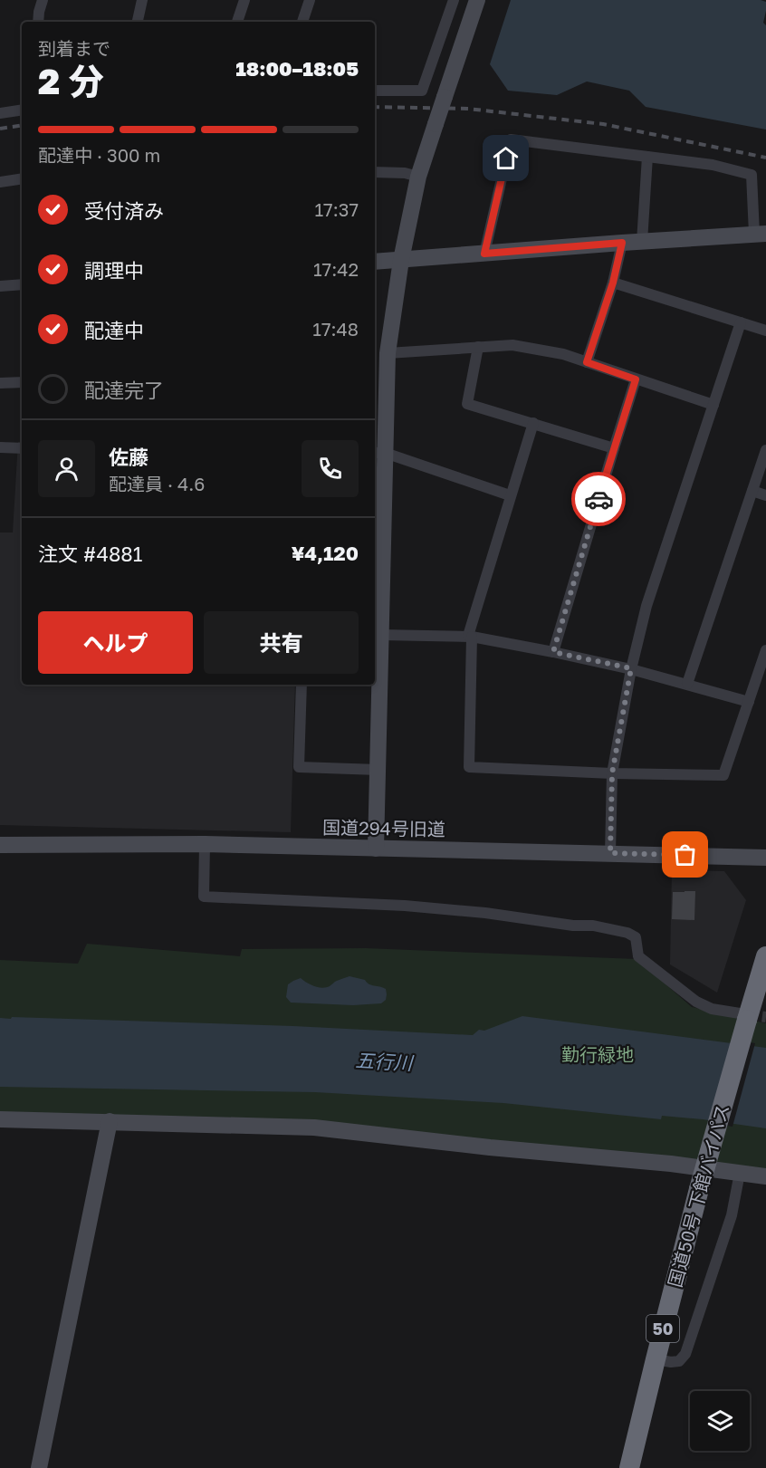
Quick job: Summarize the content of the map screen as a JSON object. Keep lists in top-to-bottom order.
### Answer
{
  "streets": {
    "highway": ["国道50号 下館バイパス", "50"],
    "street": ["国道294号旧道"]
  },
  "water": ["五行川"],
  "parks": ["勤行緑地"],
  "page": {
    "heading": ["2 分", "到着まで", "18:00–18:05"],
    "panel": [
      "佐藤",
      "配達員 · 4.6",
      "注文 #4881",
      "¥4,120"
    ],
    "bar": "配達中 · 300 m",
    "list": [
      ["受付済み", "17:37"],
      ["調理中", "17:42"],
      ["配達中", "17:48"],
      "配達完了"
    ],
    "buttons": ["ヘルプ", "共有"]
  }
}
